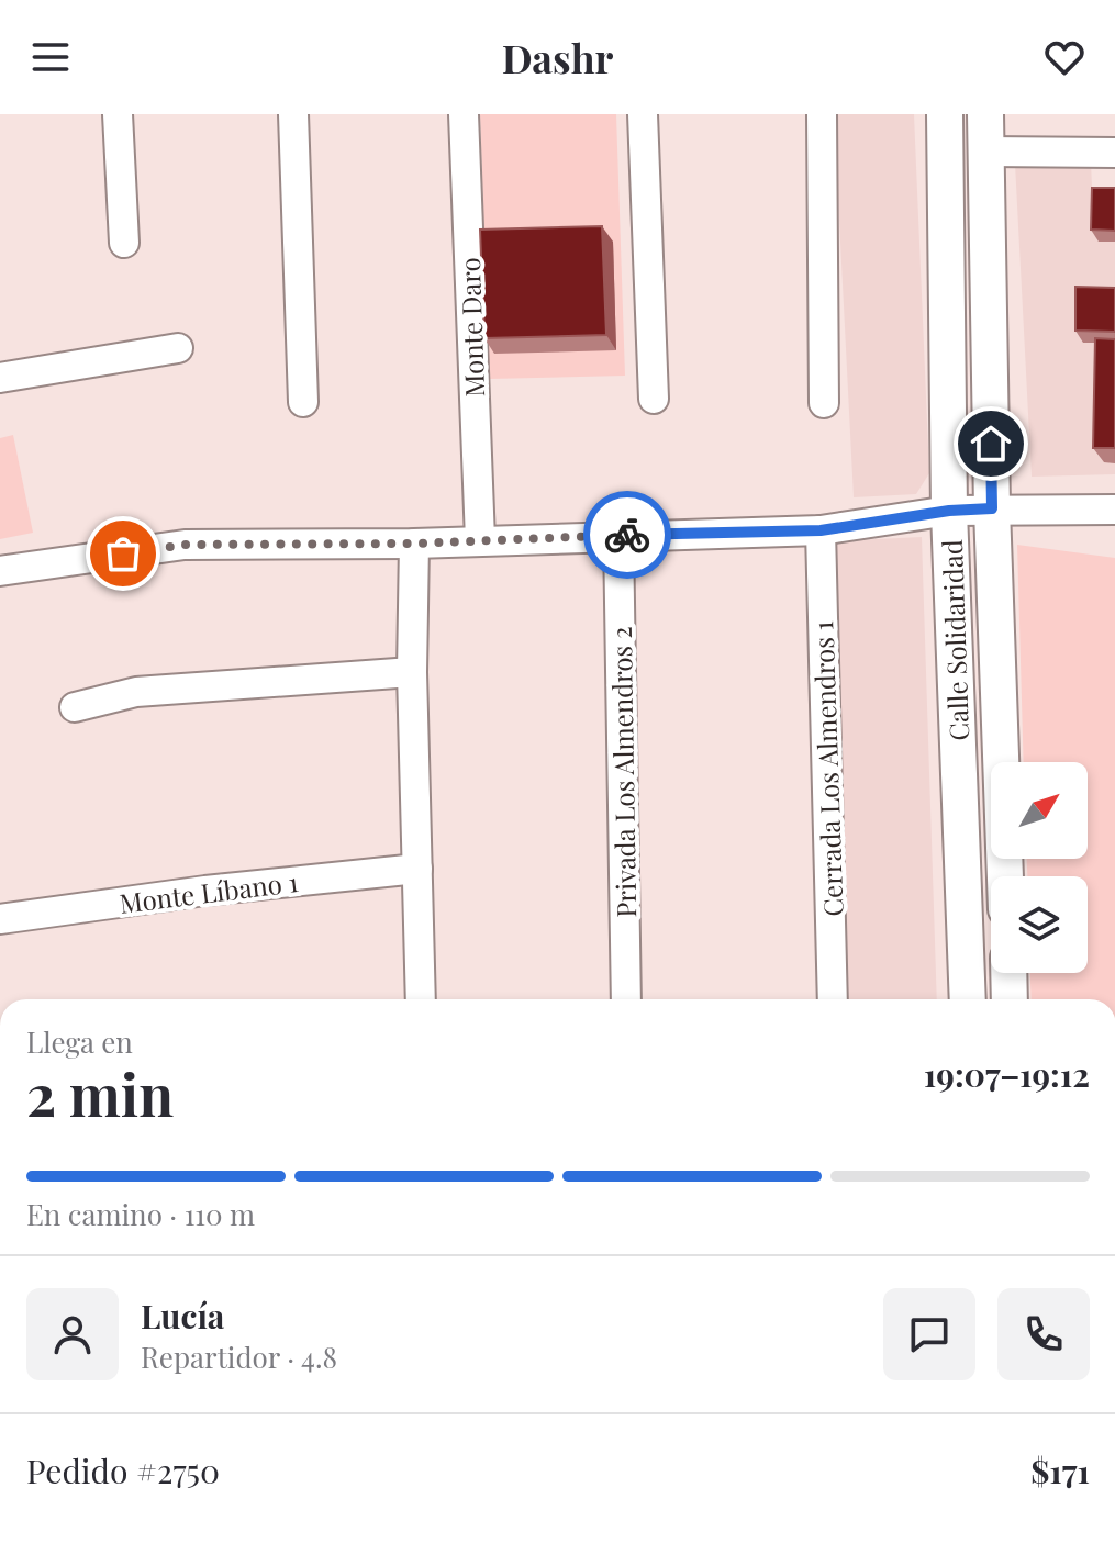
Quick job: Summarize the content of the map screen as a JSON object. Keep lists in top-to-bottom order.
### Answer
{
  "streets": {
    "main road": ["Calle Solidaridad"],
    "street": [
      "Monte Daro",
      "Cerrada Los Almendros 1",
      "Privada Los Almendros 2",
      "Monte Líbano 1"
    ]
  },
  "north": "top right",
  "page": {
    "header": "Dashr",
    "heading": ["2 min", "Llega en", "19:07–19:12"],
    "panel": [
      "Lucía",
      "Repartidor · 4.8",
      "Pedido #2750",
      "$171"
    ],
    "bar": "En camino · 110 m"
  }
}
